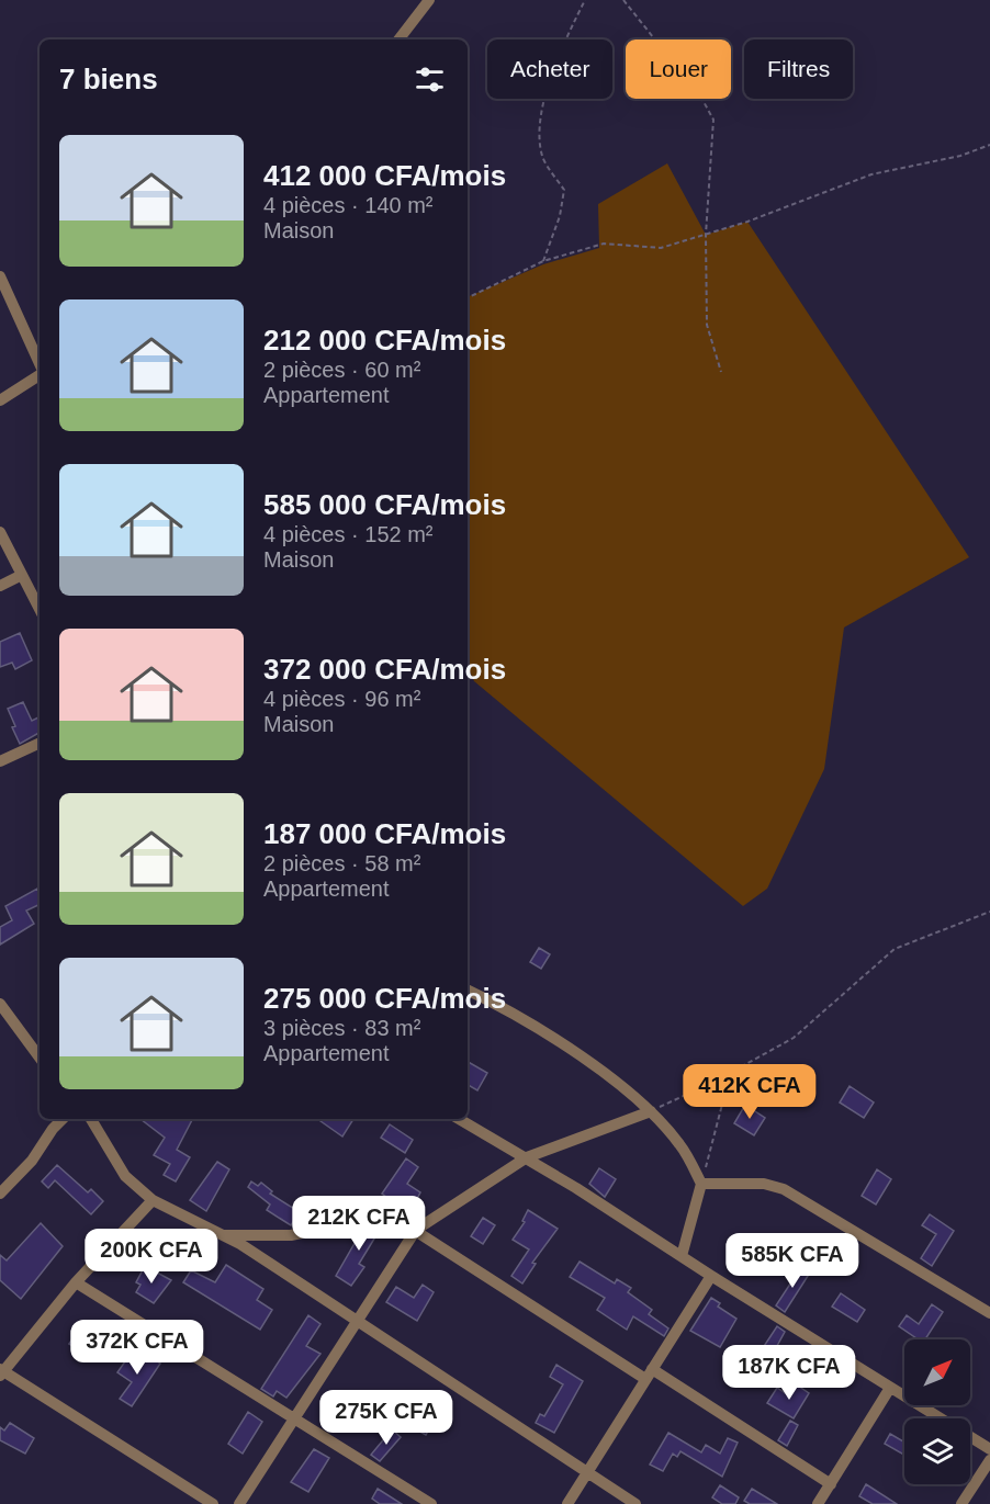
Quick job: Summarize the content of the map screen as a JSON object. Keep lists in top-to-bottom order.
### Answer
{
  "north": "top right",
  "page": {
    "chip": ["Acheter", "Louer", "Filtres"],
    "heading": "7 biens",
    "list": [
      {
        "name": "412 000 CFA/mois",
        "note": "4 pièces · 140 m² · Maison"
      },
      {
        "name": "212 000 CFA/mois",
        "note": "2 pièces · 60 m² · Appartement"
      },
      {
        "name": "585 000 CFA/mois",
        "note": "4 pièces · 152 m² · Maison"
      },
      {
        "name": "372 000 CFA/mois",
        "note": "4 pièces · 96 m² · Maison"
      },
      {
        "name": "187 000 CFA/mois",
        "note": "2 pièces · 58 m² · Appartement"
      },
      {
        "name": "275 000 CFA/mois",
        "note": "3 pièces · 83 m² · Appartement"
      }
    ],
    "price": [
      "412K CFA",
      "212K CFA",
      "200K CFA",
      "585K CFA",
      "372K CFA",
      "187K CFA",
      "275K CFA"
    ]
  }
}
